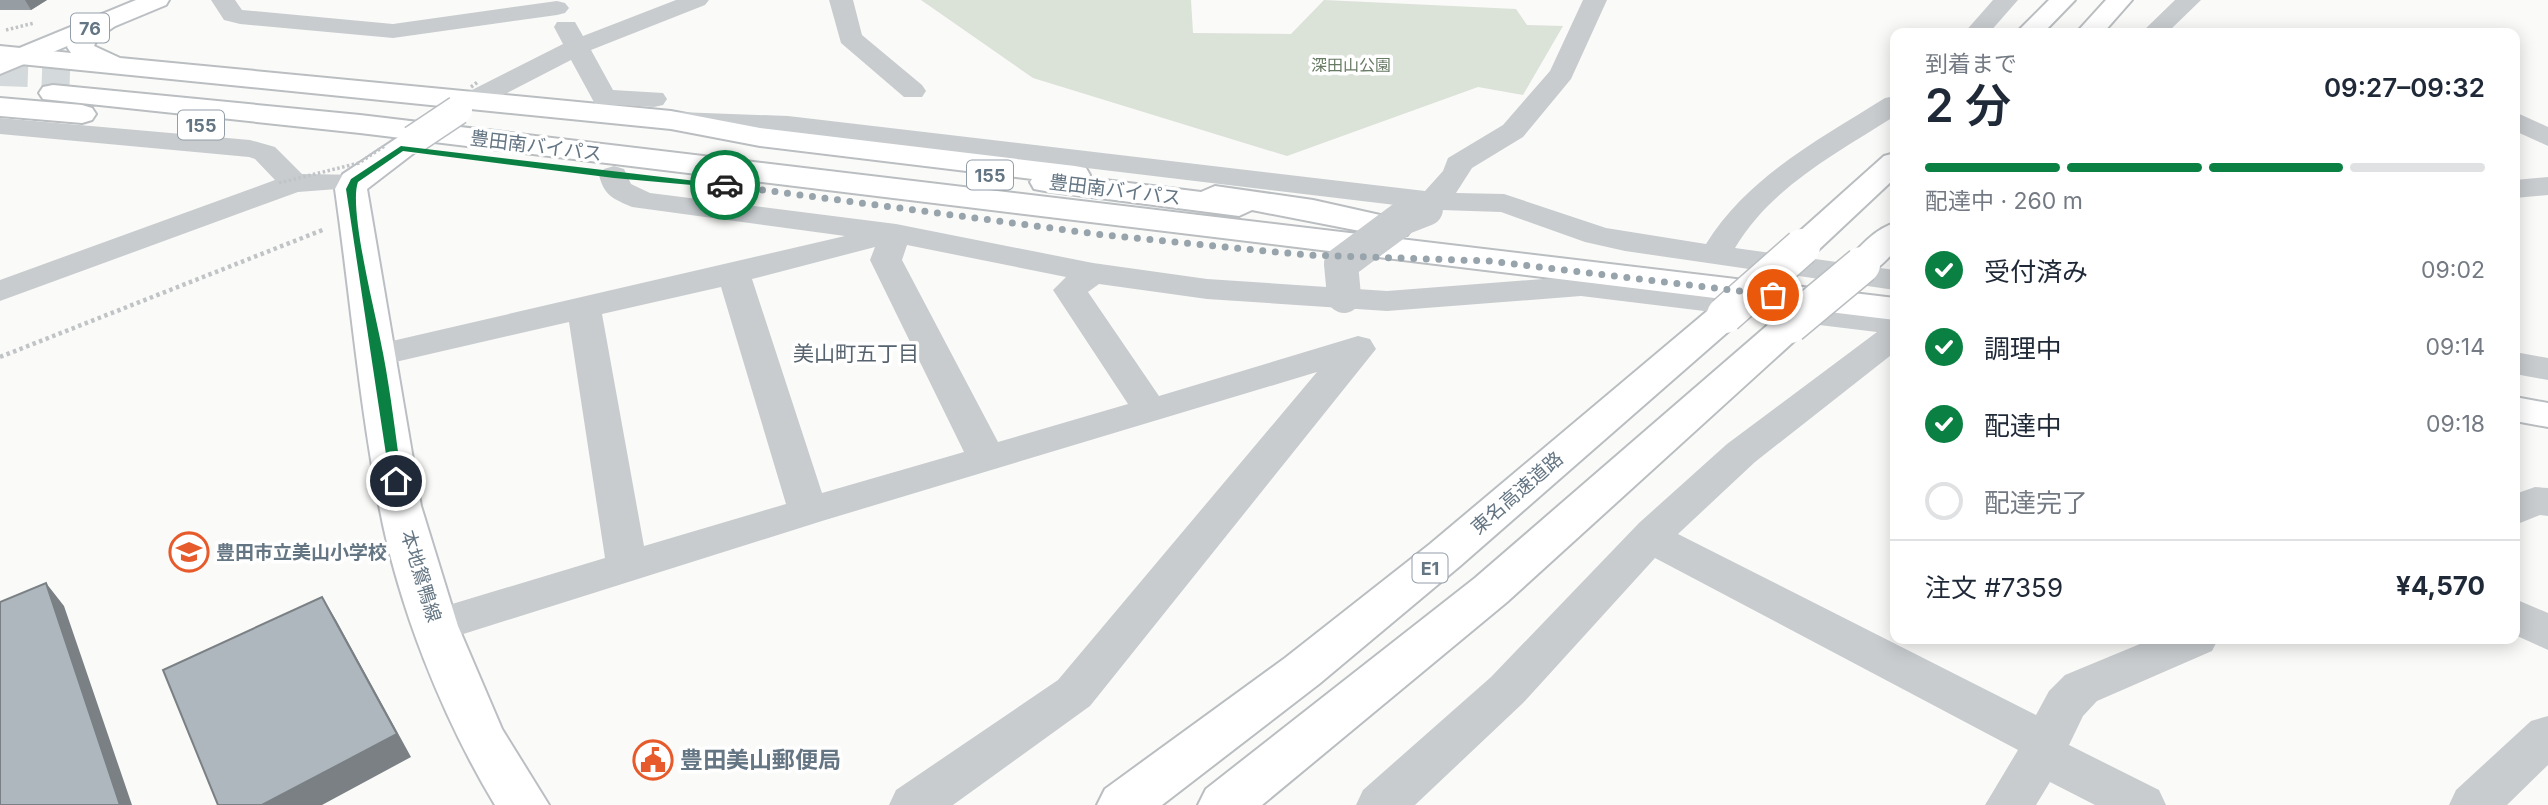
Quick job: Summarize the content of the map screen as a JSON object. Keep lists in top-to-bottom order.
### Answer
{
  "streets": {
    "main road": [
      "76",
      "155",
      "豊田南バイパス",
      "東名高速道路",
      "E1",
      "本地鴛鴨線"
    ]
  },
  "crossings": [
    ["76", "155"],
    ["155", "豊田南バイパス"]
  ],
  "districts": ["美山町五丁目"],
  "parks": ["深田山公園"],
  "places": {
    "school or university": ["豊田市立美山小学校"],
    "public building": ["豊田美山郵便局"]
  },
  "page": {
    "heading": ["2 分", "到着まで", "09:27–09:32"],
    "panel": ["注文 #7359", "¥4,570"],
    "bar": "配達中 · 260 m",
    "list": [
      ["受付済み", "09:02"],
      ["調理中", "09:14"],
      ["配達中", "09:18"],
      "配達完了"
    ]
  }
}
